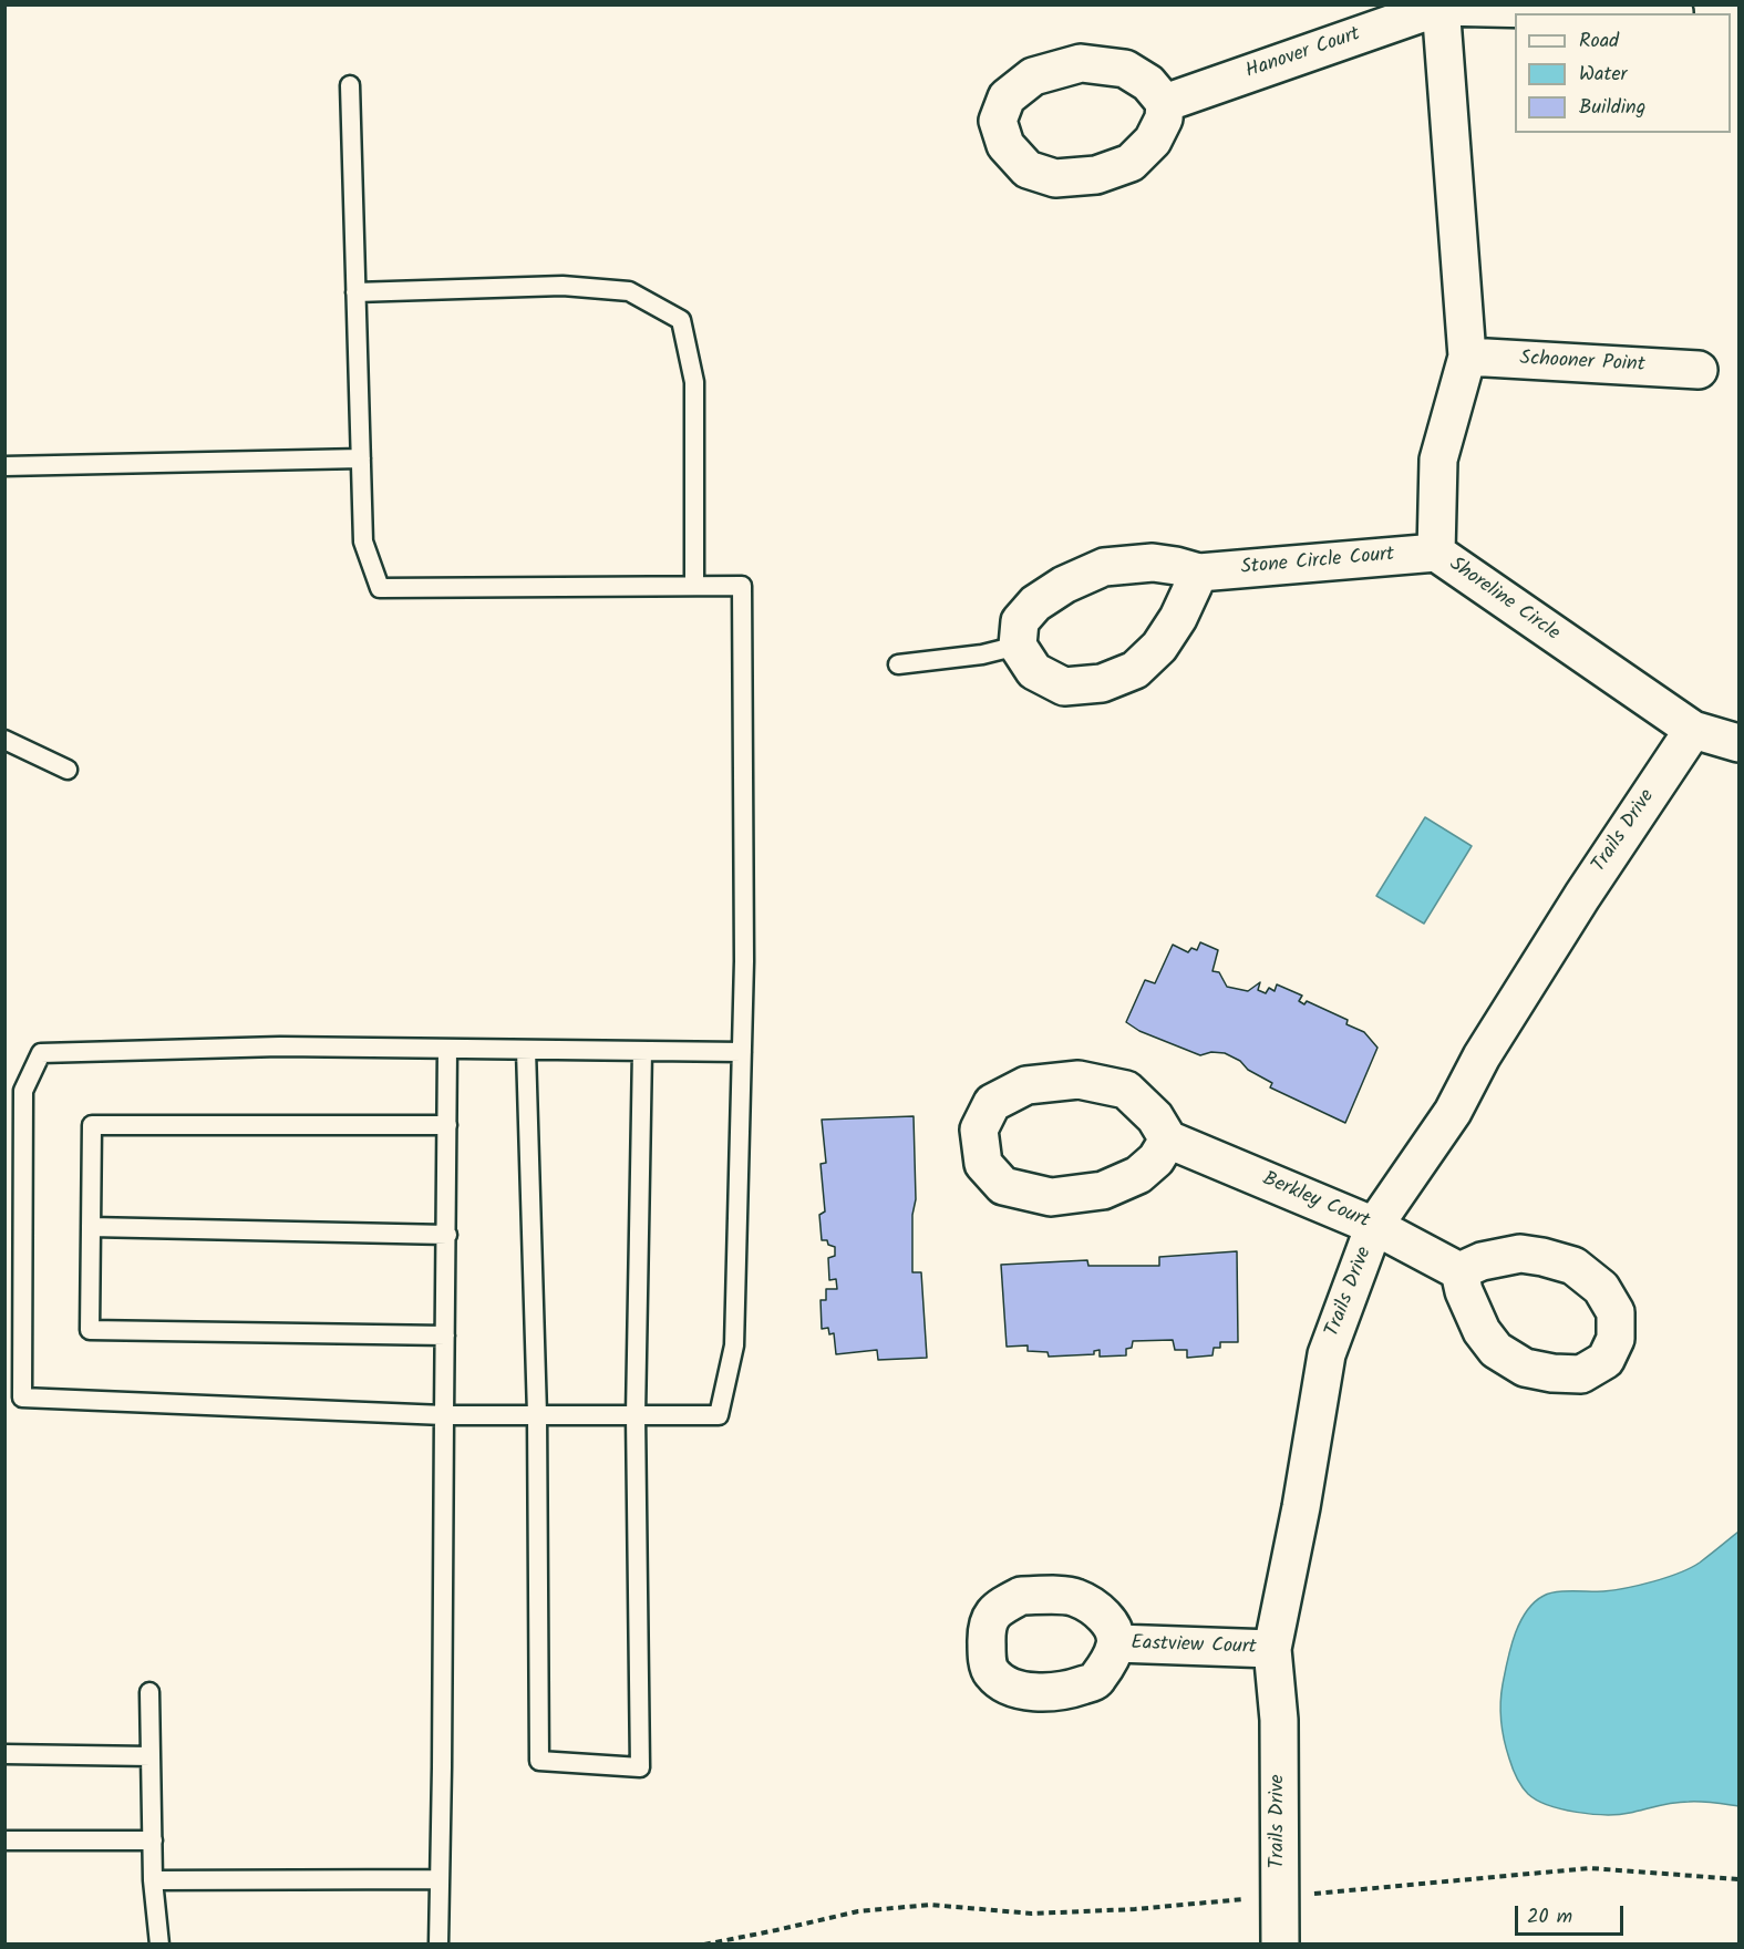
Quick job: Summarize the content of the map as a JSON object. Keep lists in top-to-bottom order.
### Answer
{
  "streets": {
    "street": [
      "Hanover Court",
      "Schooner Point",
      "Stone Circle Court",
      "Shoreline Circle",
      "Trails Drive",
      "Berkley Court",
      "Eastview Court"
    ]
  },
  "crossings": [
    ["Hanover Court", "Shoreline Circle"],
    ["Schooner Point", "Shoreline Circle"],
    ["Stone Circle Court", "Shoreline Circle"],
    ["Shoreline Circle", "Trails Drive"],
    ["Trails Drive", "Berkley Court"],
    ["Trails Drive", "Eastview Court"]
  ],
  "legend": ["Road", "Water", "Building"],
  "scale_bar": "20 m"
}
